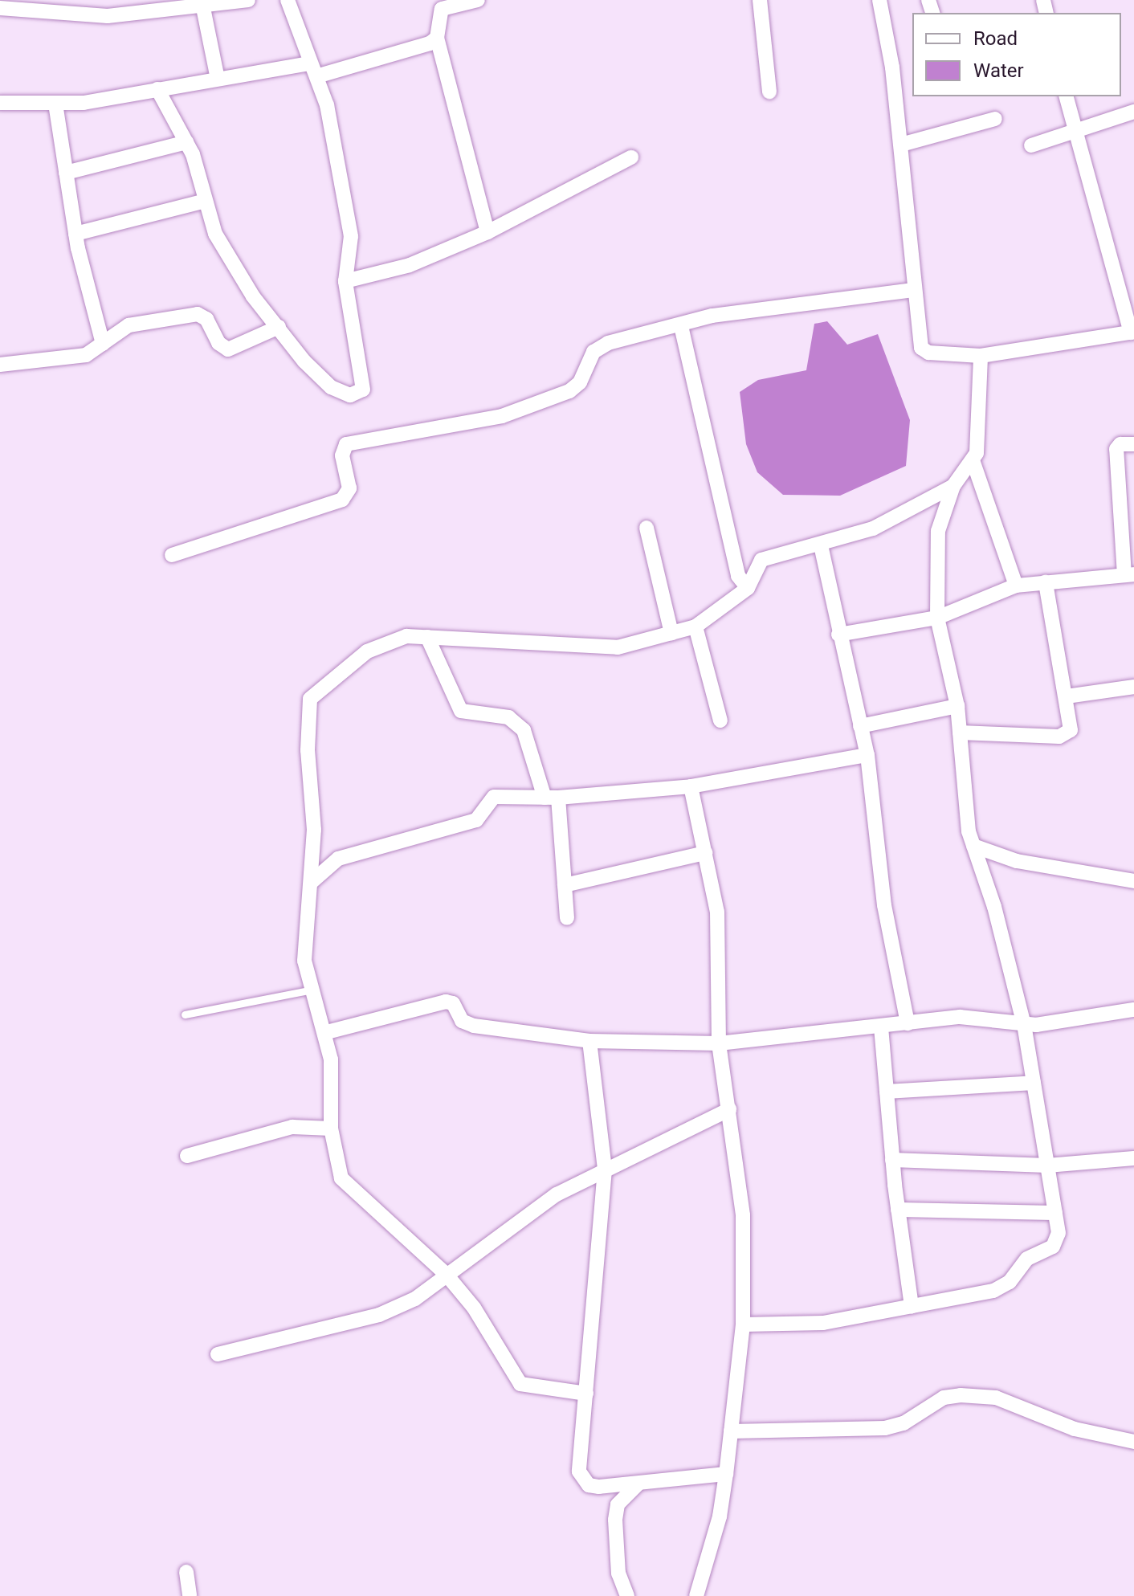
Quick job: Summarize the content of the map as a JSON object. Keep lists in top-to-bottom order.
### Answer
{
  "legend": ["Road", "Water"]
}
